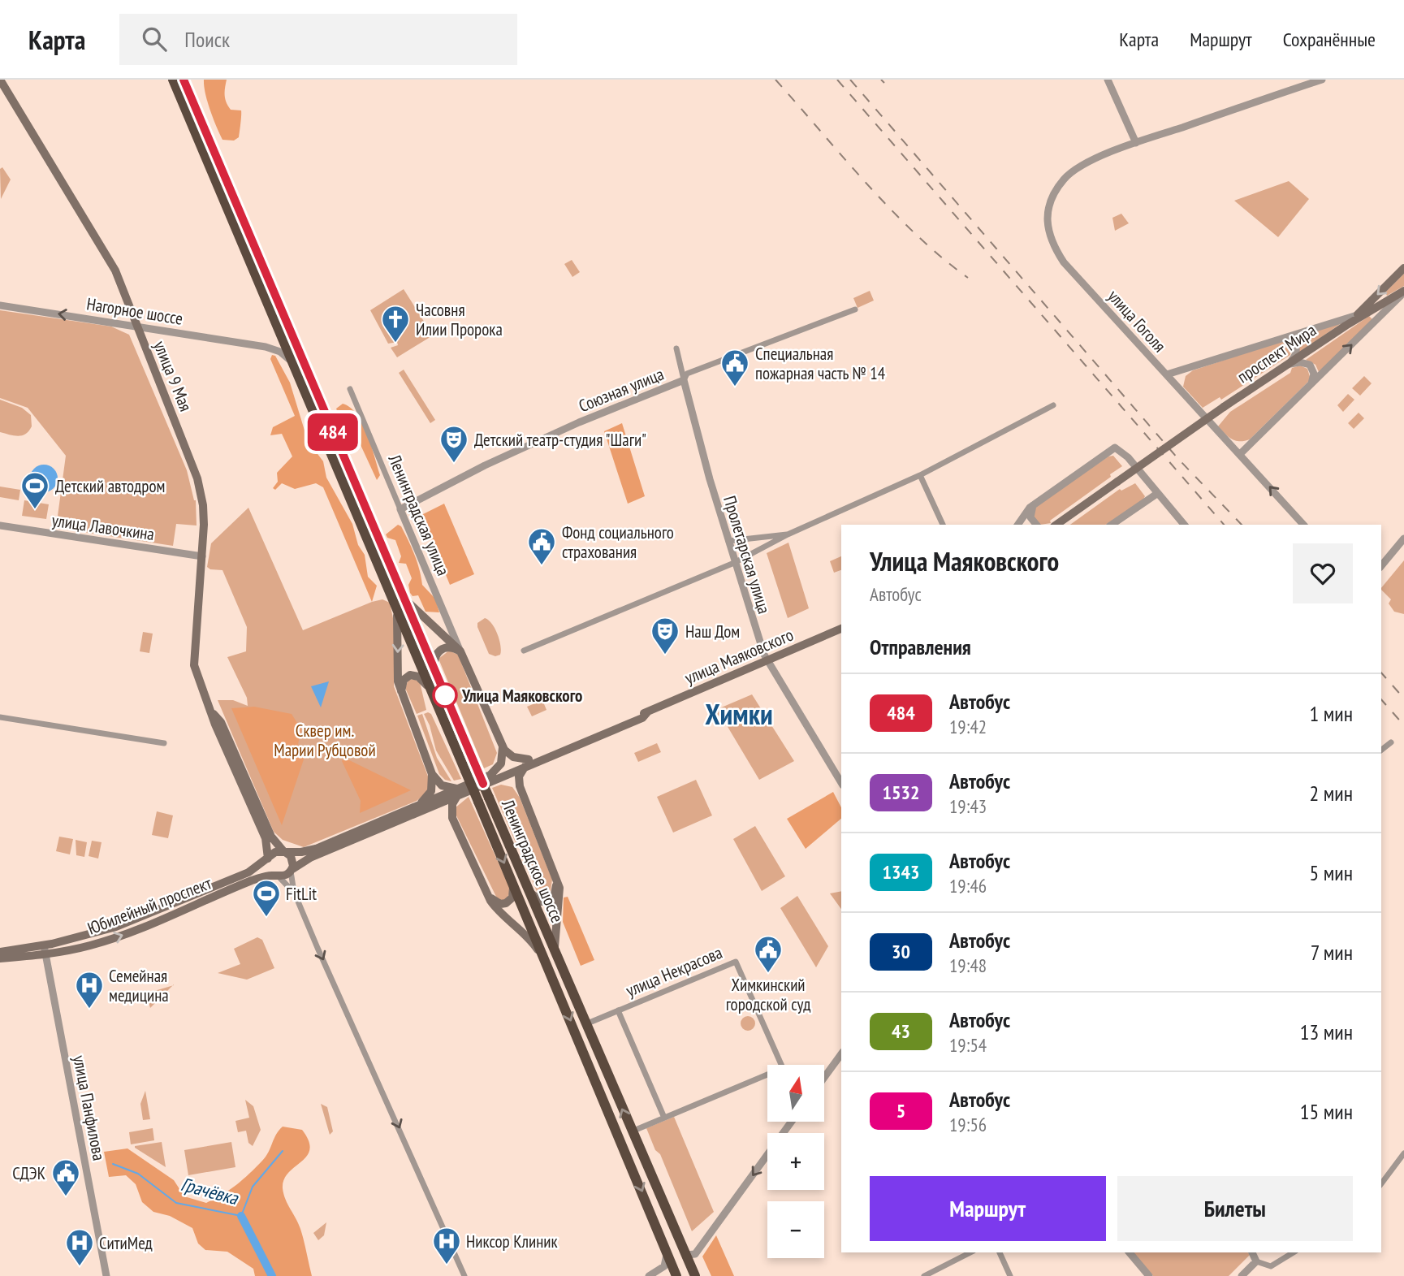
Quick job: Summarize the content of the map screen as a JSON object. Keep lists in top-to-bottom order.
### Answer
{
  "streets": {
    "highway": ["Ленинградское шоссе"],
    "main road": [
      "проспект Мира",
      "улица 9 Мая",
      "улица Маяковского",
      "Юбилейный проспект"
    ],
    "street": [
      "Нагорное шоссе",
      "улица Гоголя",
      "Союзная улица",
      "Ленинградская улица",
      "улица Лавочкина",
      "Пролетарская улица",
      "улица Некрасова",
      "улица Панфилова"
    ]
  },
  "crossings": [
    ["Нагорное шоссе", "улица 9 Мая"],
    ["Нагорное шоссе", "Ленинградское шоссе"],
    ["улица 9 Мая", "улица Лавочкина"],
    ["улица 9 Мая", "Юбилейный проспект"],
    ["Союзная улица", "Ленинградская улица"],
    ["Союзная улица", "Пролетарская улица"],
    ["Пролетарская улица", "улица Маяковского"],
    ["улица Маяковского", "Юбилейный проспект"],
    ["Ленинградское шоссе", "улица Некрасова"],
    ["Юбилейный проспект", "улица Панфилова"]
  ],
  "one_way": ["Нагорное шоссе"],
  "districts": ["Химки"],
  "water": ["Грачёвка"],
  "parks": ["Сквер им. Марии Рубцовой"],
  "places": {
    "church": ["Часовня Илии Пророка"],
    "public building": [
      "Специальная пожарная часть № 14",
      "Фонд социального страхования",
      "Химкинский городской суд",
      "СДЭК"
    ],
    "theatre": ["Детский театр-студия \"Шаги\"", "Наш Дом"],
    "sports": ["Детский автодром", "FitLit"],
    "other": ["Улица Маяковского"],
    "hospital": ["Семейная медицина", "Никсор Клиник", "СитиМед"]
  },
  "lines": ["bus line 484"],
  "north": "top",
  "page": {
    "header": "Карта",
    "search": "Поиск",
    "nav": ["Карта", "Маршрут", "Сохранённые"],
    "on_map": "484",
    "heading": [
      ["Улица Маяковского", "Автобус"],
      "Отправления"
    ],
    "list": [
      {
        "mark": "484",
        "name": "Автобус",
        "note": "19:42",
        "value": "1 мин"
      },
      {
        "mark": "1532",
        "name": "Автобус",
        "note": "19:43",
        "value": "2 мин"
      },
      {
        "mark": "1343",
        "name": "Автобус",
        "note": "19:46",
        "value": "5 мин"
      },
      {
        "mark": "30",
        "name": "Автобус",
        "note": "19:48",
        "value": "7 мин"
      },
      {
        "mark": "43",
        "name": "Автобус",
        "note": "19:54",
        "value": "13 мин"
      },
      {
        "mark": "5",
        "name": "Автобус",
        "note": "19:56",
        "value": "15 мин"
      }
    ],
    "map_buttons": ["+", "−"],
    "buttons": ["Маршрут", "Билеты"]
  }
}
